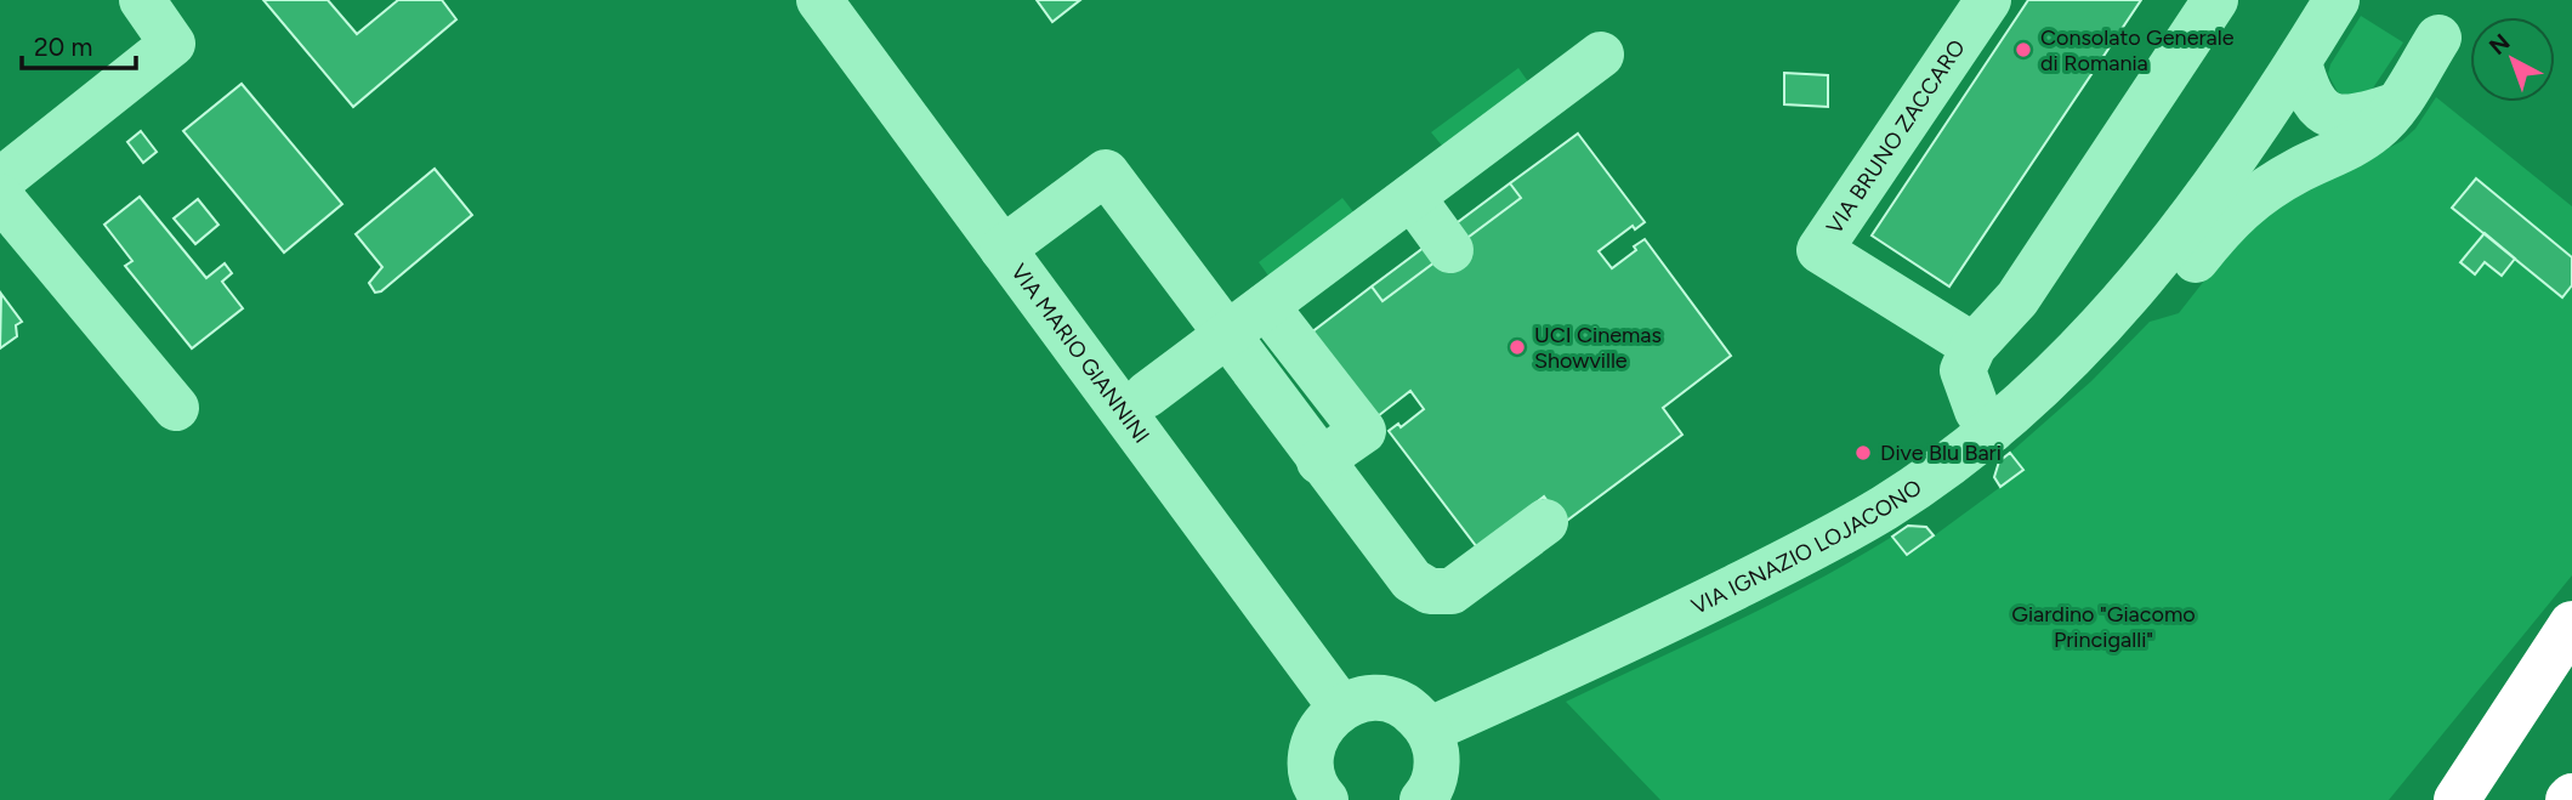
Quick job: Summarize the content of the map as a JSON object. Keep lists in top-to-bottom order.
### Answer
{
  "streets": {
    "street": ["VIA BRUNO ZACCARO", "VIA MARIO GIANNINI", "VIA IGNAZIO LOJACONO"]
  },
  "parks": ["Giardino \"Giacomo Princigalli\""],
  "places": ["Consolato Generale di Romania", "UCI Cinemas Showville", "Dive Blu Bari"],
  "scale_bar": "20 m",
  "north": "top left"
}
